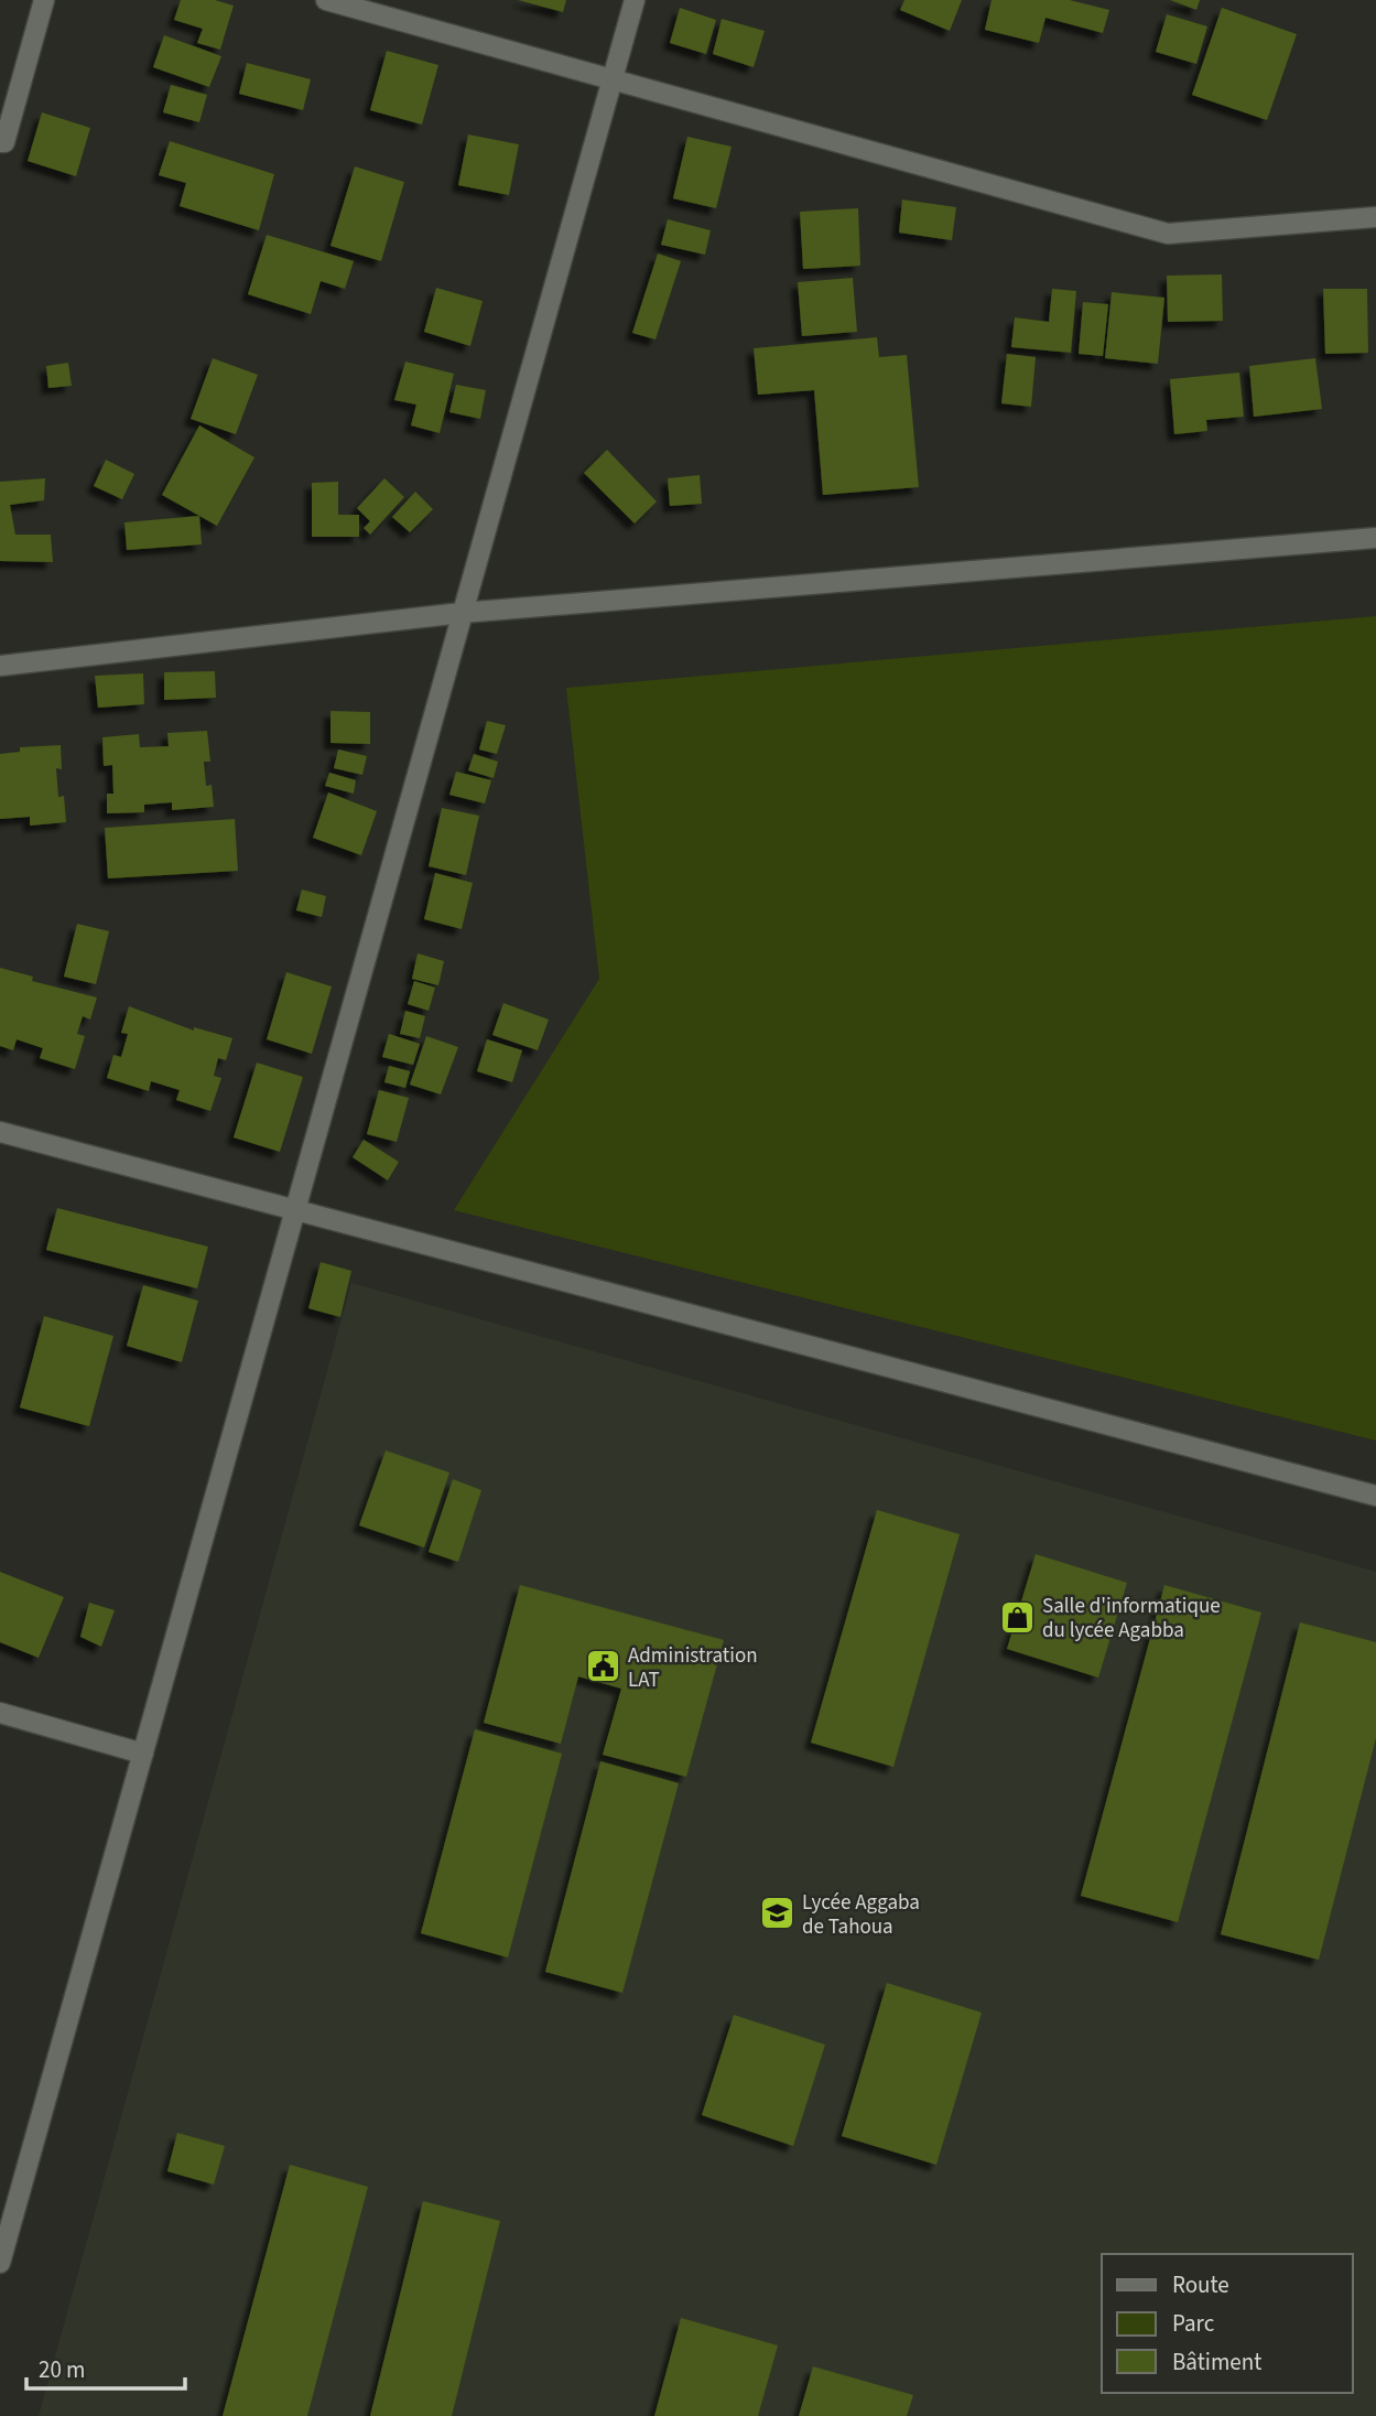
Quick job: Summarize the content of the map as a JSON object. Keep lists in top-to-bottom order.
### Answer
{
  "places": {
    "shop": ["Salle d'informatique du lycée Agabba"],
    "public building": ["Administration LAT"],
    "school or university": ["Lycée Aggaba de Tahoua"]
  },
  "legend": ["Route", "Parc", "Bâtiment"],
  "scale_bar": "20 m"
}
